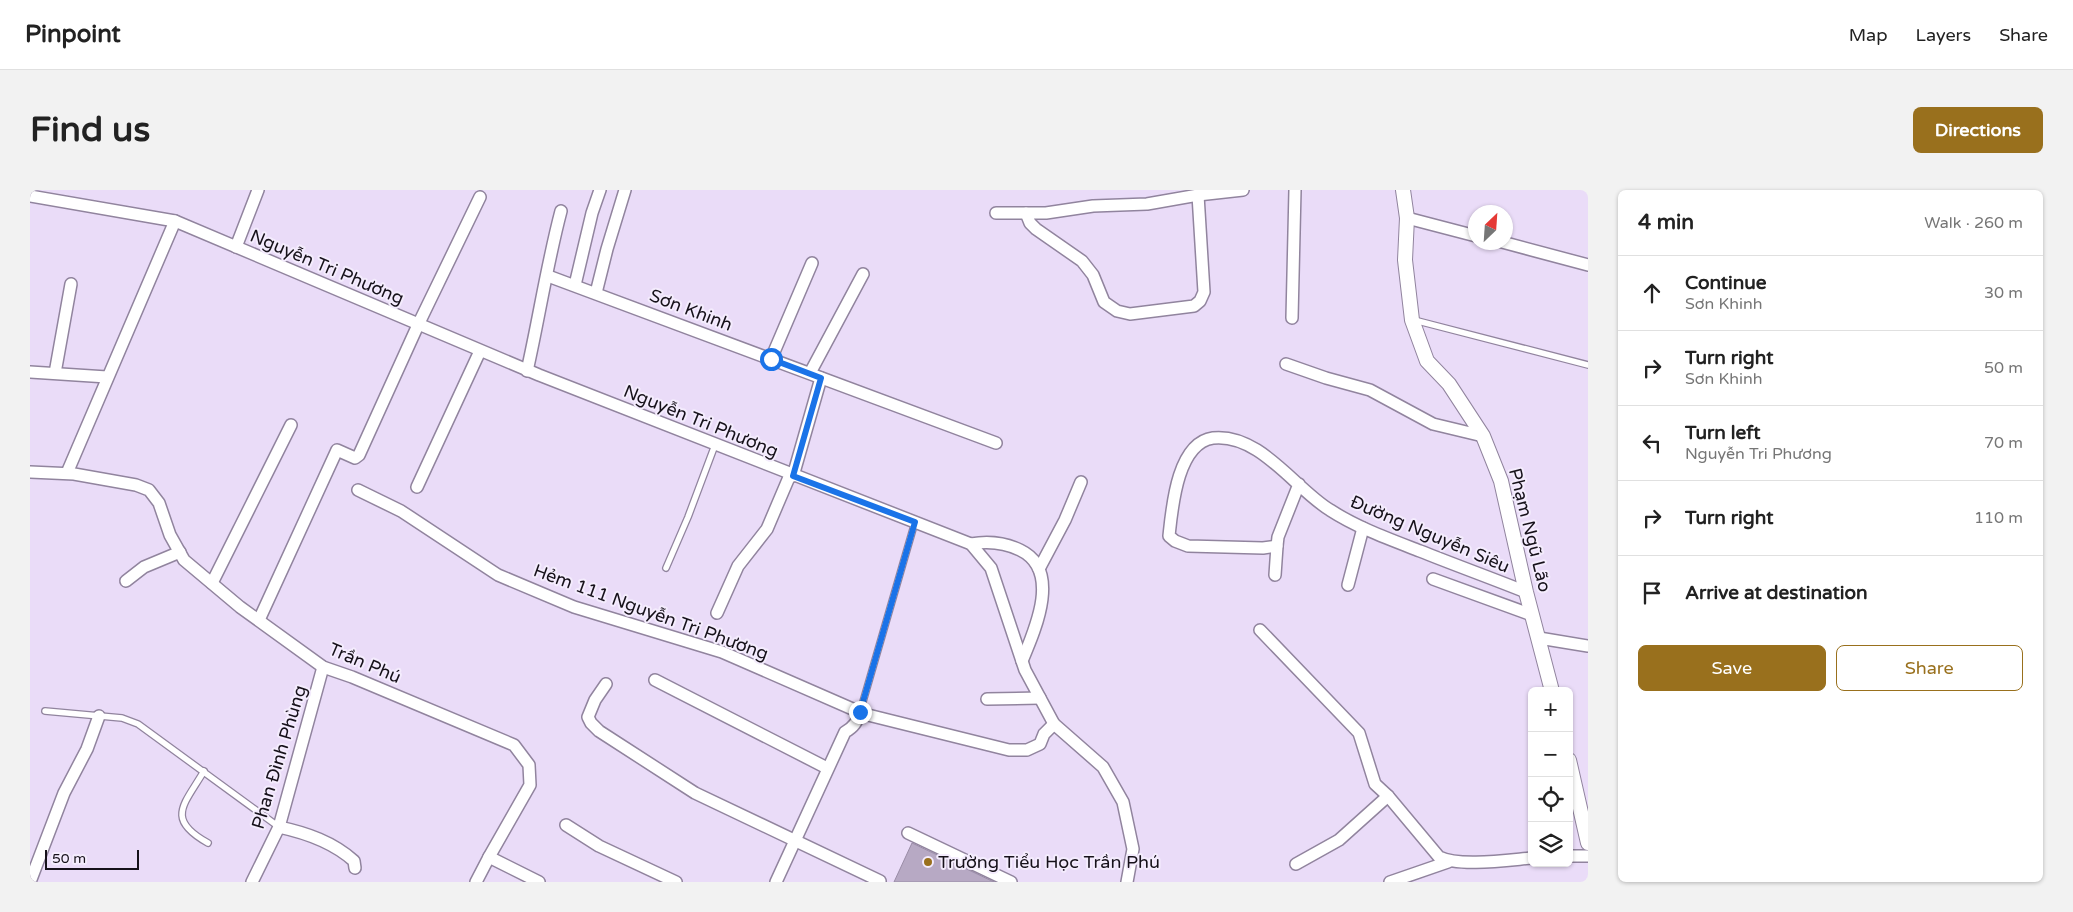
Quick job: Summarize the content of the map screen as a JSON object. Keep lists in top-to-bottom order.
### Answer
{
  "streets": {
    "street": [
      "Nguyễn Tri Phương",
      "Sơn Khinh",
      "Phạm Ngũ Lão",
      "Đường Nguyễn Siêu",
      "Hẻm 111 Nguyễn Tri Phương",
      "Trần Phú",
      "Phan Đình Phùng"
    ]
  },
  "crossings": [
    ["Nguyễn Tri Phương", "Hẻm 111 Nguyễn Tri Phương"],
    ["Phạm Ngũ Lão", "Đường Nguyễn Siêu"],
    ["Trần Phú", "Phan Đình Phùng"]
  ],
  "places": ["Trường Tiểu Học Trần Phú"],
  "scale_bar": "50 m",
  "north": "top right",
  "page": {
    "header": "Pinpoint",
    "nav": ["Map", "Layers", "Share"],
    "buttons": [
      "Directions",
      ["Save", "Share"]
    ],
    "title": "Find us",
    "heading": ["4 min", "Walk · 260 m"],
    "list": [
      ["Continue", "Sơn Khinh", "30 m"],
      ["Turn right", "Sơn Khinh", "50 m"],
      ["Turn left", "Nguyễn Tri Phương", "70 m"],
      ["Turn right", "110 m"],
      "Arrive at destination"
    ],
    "map_buttons": ["+", "−"],
    "scale": "50 m"
  }
}
